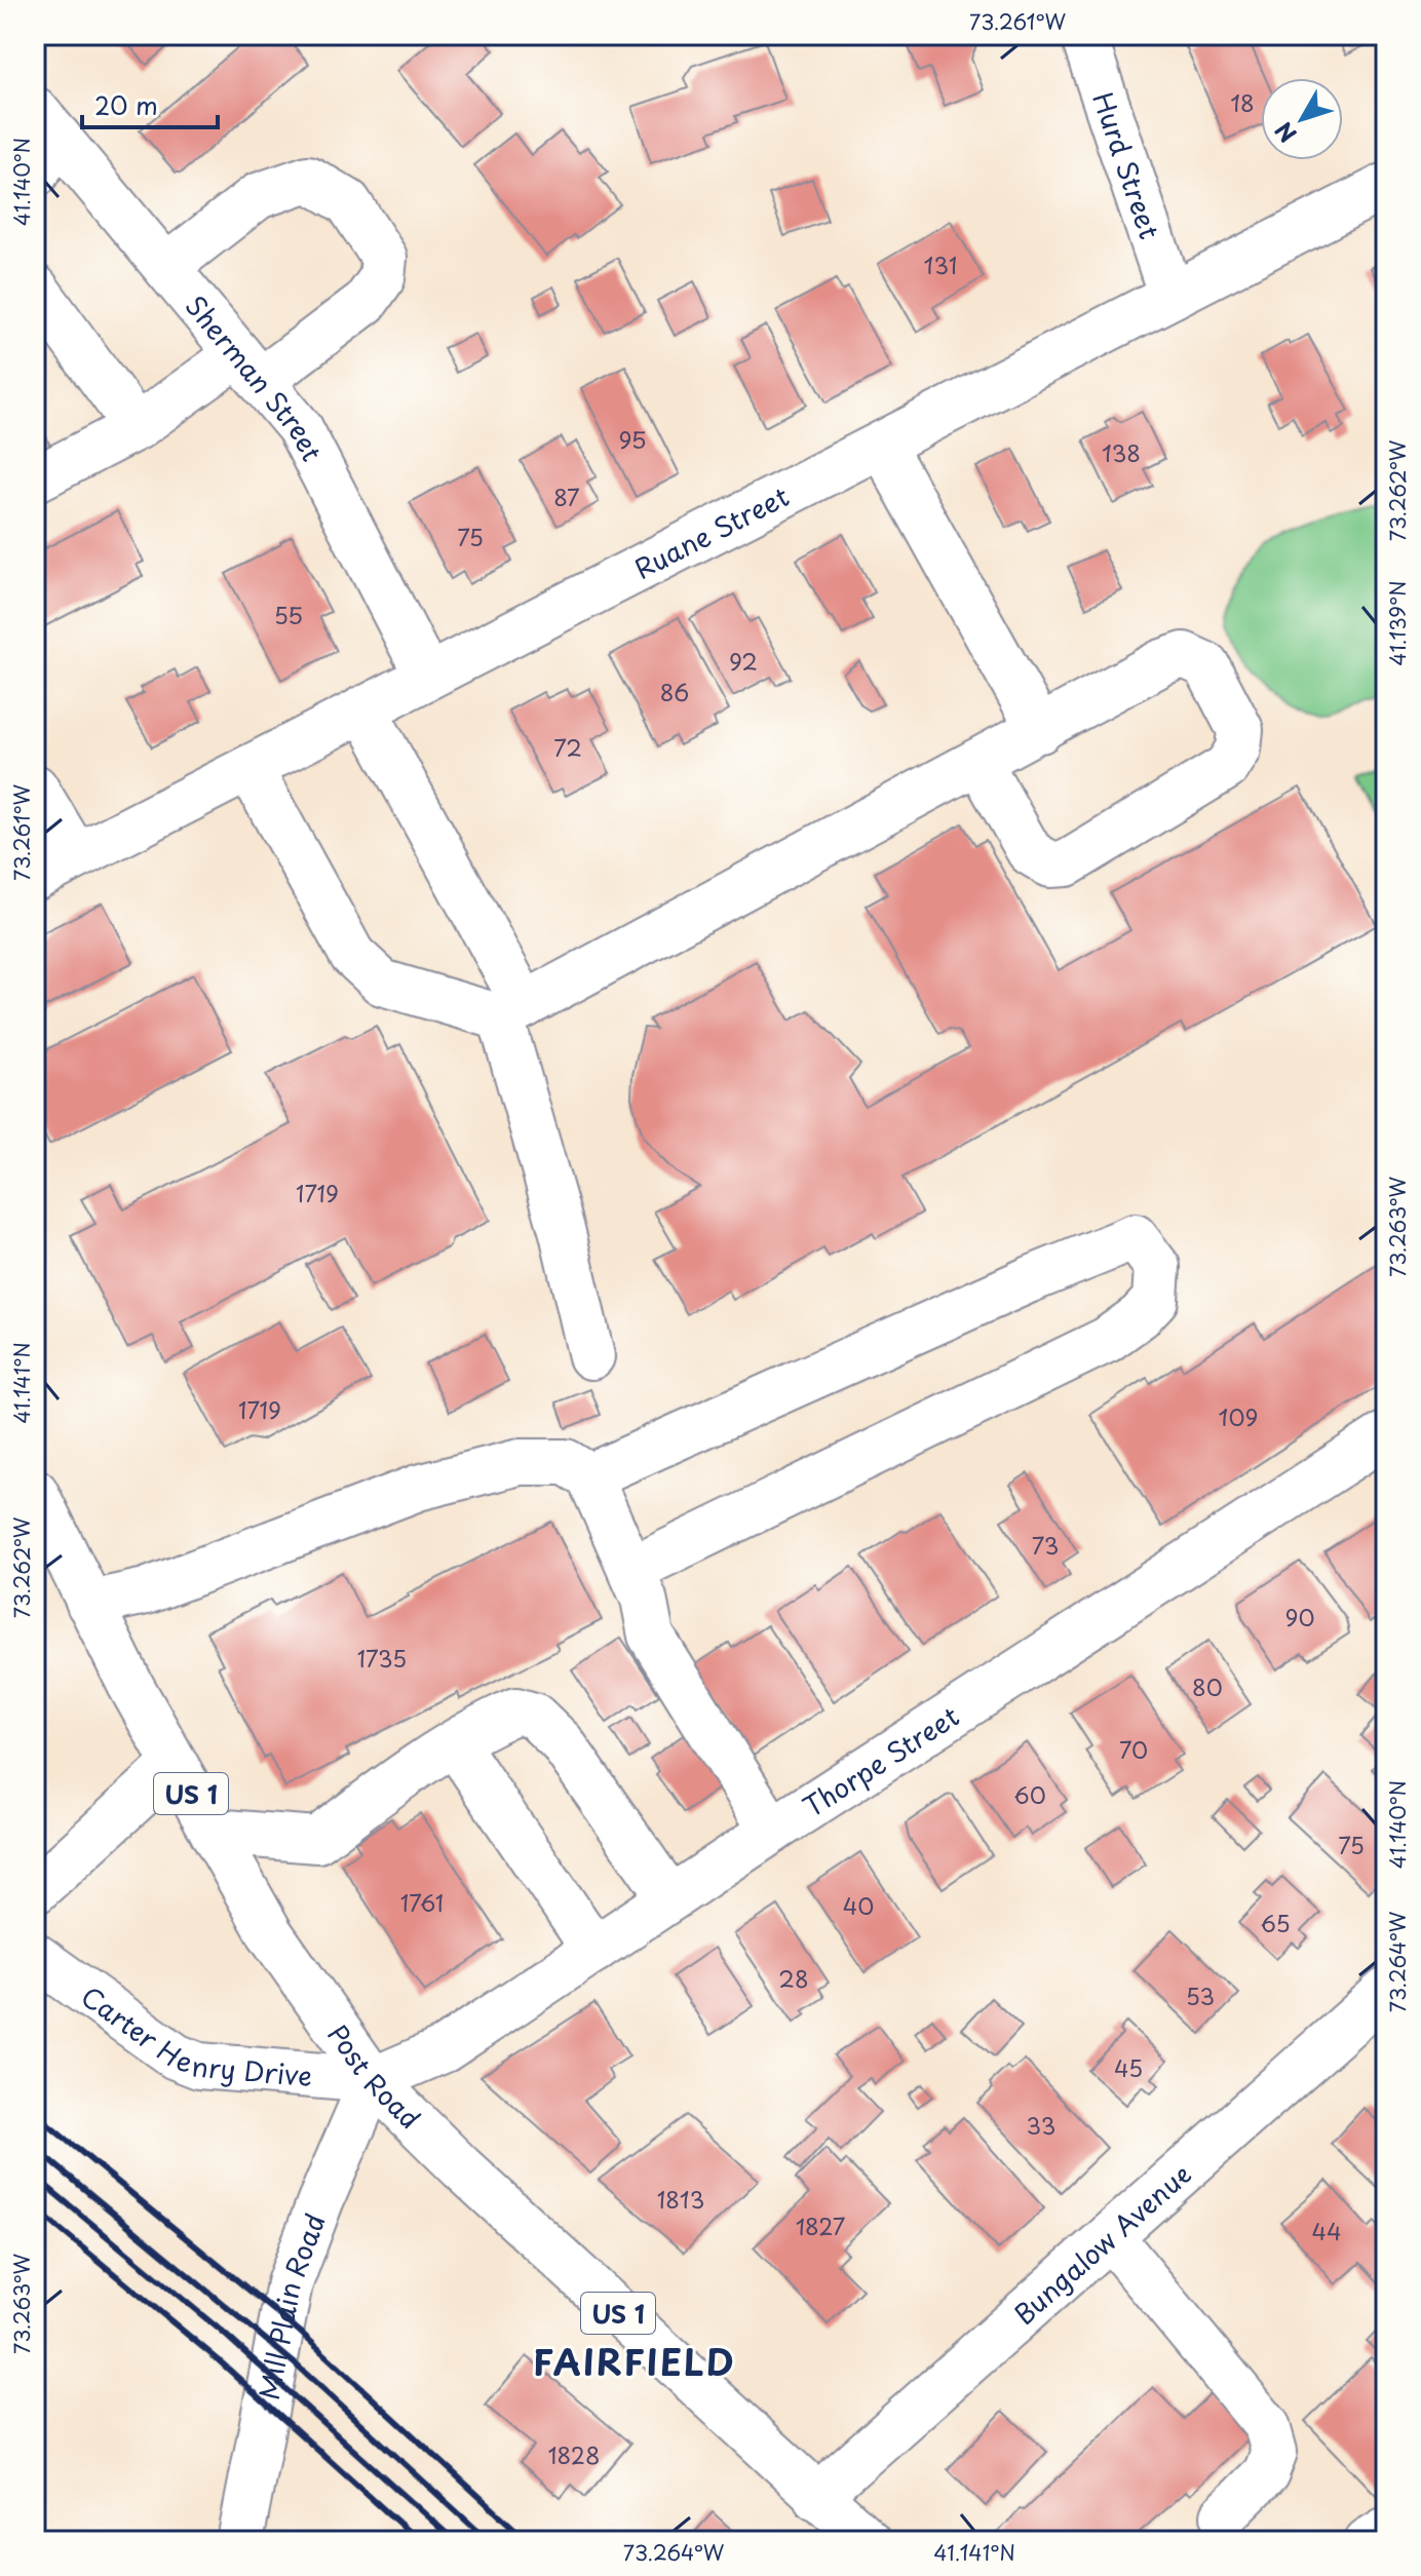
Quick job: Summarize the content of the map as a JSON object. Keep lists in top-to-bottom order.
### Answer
{
  "streets": {
    "street": [
      "Hurd Street",
      "Sherman Street",
      "Ruane Street",
      "Thorpe Street",
      "US 1",
      "Carter Henry Drive",
      "Post Road",
      "Bungalow Avenue",
      "Mill Plain Road"
    ]
  },
  "crossings": [
    ["Hurd Street", "Ruane Street"],
    ["Sherman Street", "Ruane Street"],
    ["Thorpe Street", "Carter Henry Drive"],
    ["Thorpe Street", "Post Road"],
    ["Thorpe Street", "Mill Plain Road"],
    ["Carter Henry Drive", "Post Road"],
    ["Carter Henry Drive", "Mill Plain Road"],
    ["Post Road", "Bungalow Avenue"],
    ["Post Road", "Mill Plain Road"]
  ],
  "districts": ["FAIRFIELD"],
  "house_numbers": [
    "18",
    "131",
    "95",
    "138",
    "87",
    "75",
    "55",
    "92",
    "86",
    "72",
    "1719",
    "1719",
    "109",
    "73",
    "90",
    "1735",
    "80",
    "70",
    "60",
    "75",
    "1761",
    "40",
    "65",
    "28",
    "53",
    "45",
    "33",
    "1813",
    "1827",
    "44",
    "1828"
  ],
  "scale_bar": "20 m",
  "north": "bottom left",
  "coordinates": [
    "73.261°W",
    "41.140°N",
    "73.262°W",
    "41.139°N",
    "73.263°W",
    "41.141°N",
    "73.264°W"
  ]
}
